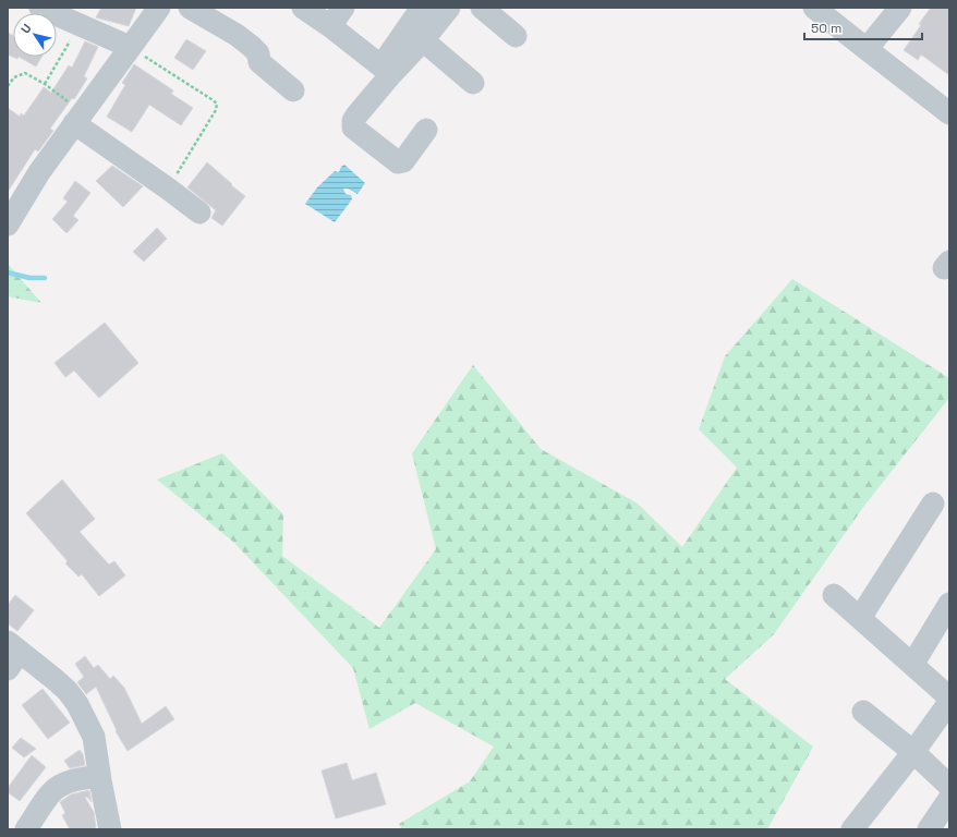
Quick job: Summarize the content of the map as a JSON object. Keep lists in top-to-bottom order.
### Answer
{
  "scale_bar": "50 m",
  "north": "top left"
}
